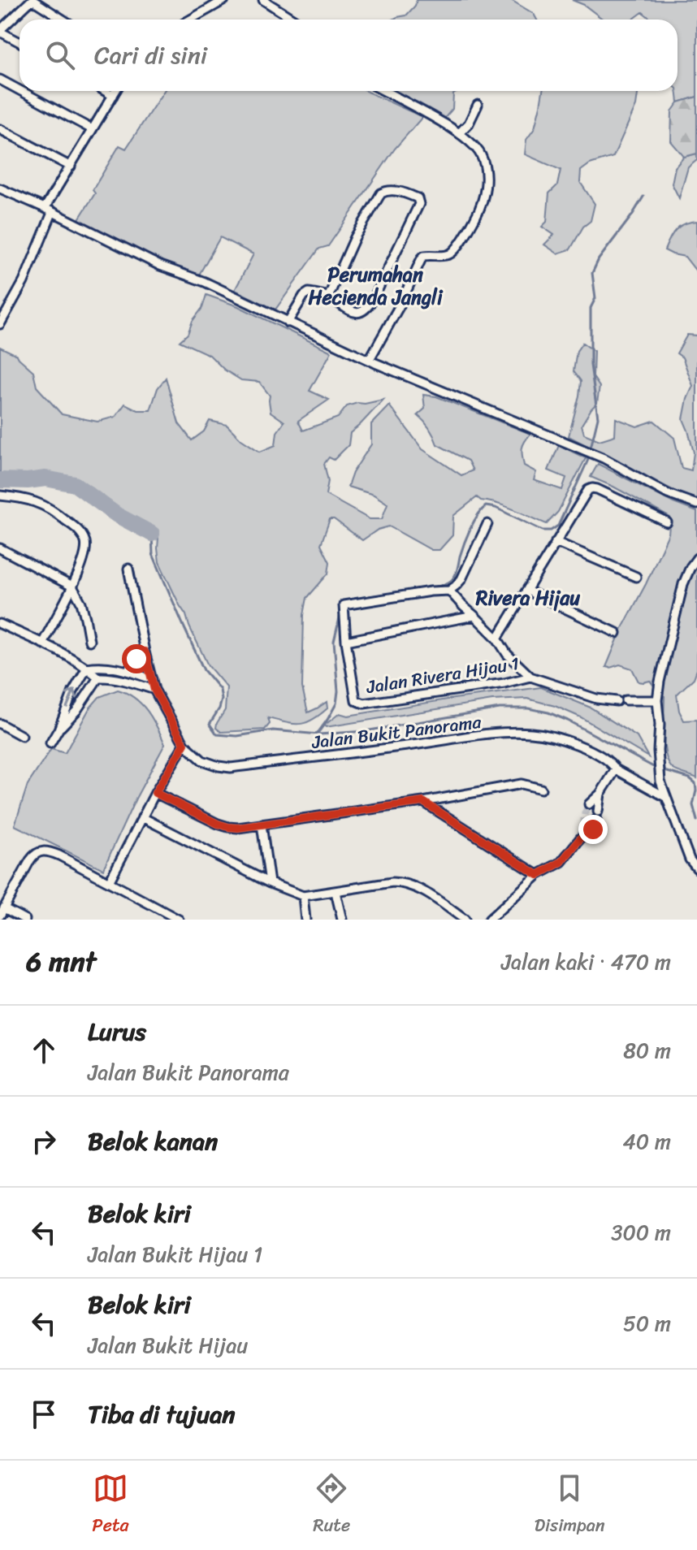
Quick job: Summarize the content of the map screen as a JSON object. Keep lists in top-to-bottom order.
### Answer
{
  "streets": {
    "street": ["Jalan Rivera Hijau 1", "Jalan Bukit Panorama"]
  },
  "districts": ["Perumahan Hecienda Jangli", "Rivera Hijau"],
  "page": {
    "search": "Cari di sini",
    "heading": ["6 mnt", "Jalan kaki · 470 m"],
    "list": [
      ["Lurus", "Jalan Bukit Panorama", "80 m"],
      ["Belok kanan", "40 m"],
      ["Belok kiri", "Jalan Bukit Hijau 1", "300 m"],
      ["Belok kiri", "Jalan Bukit Hijau", "50 m"],
      "Tiba di tujuan"
    ],
    "nav": ["Peta", "Rute", "Disimpan"]
  }
}
